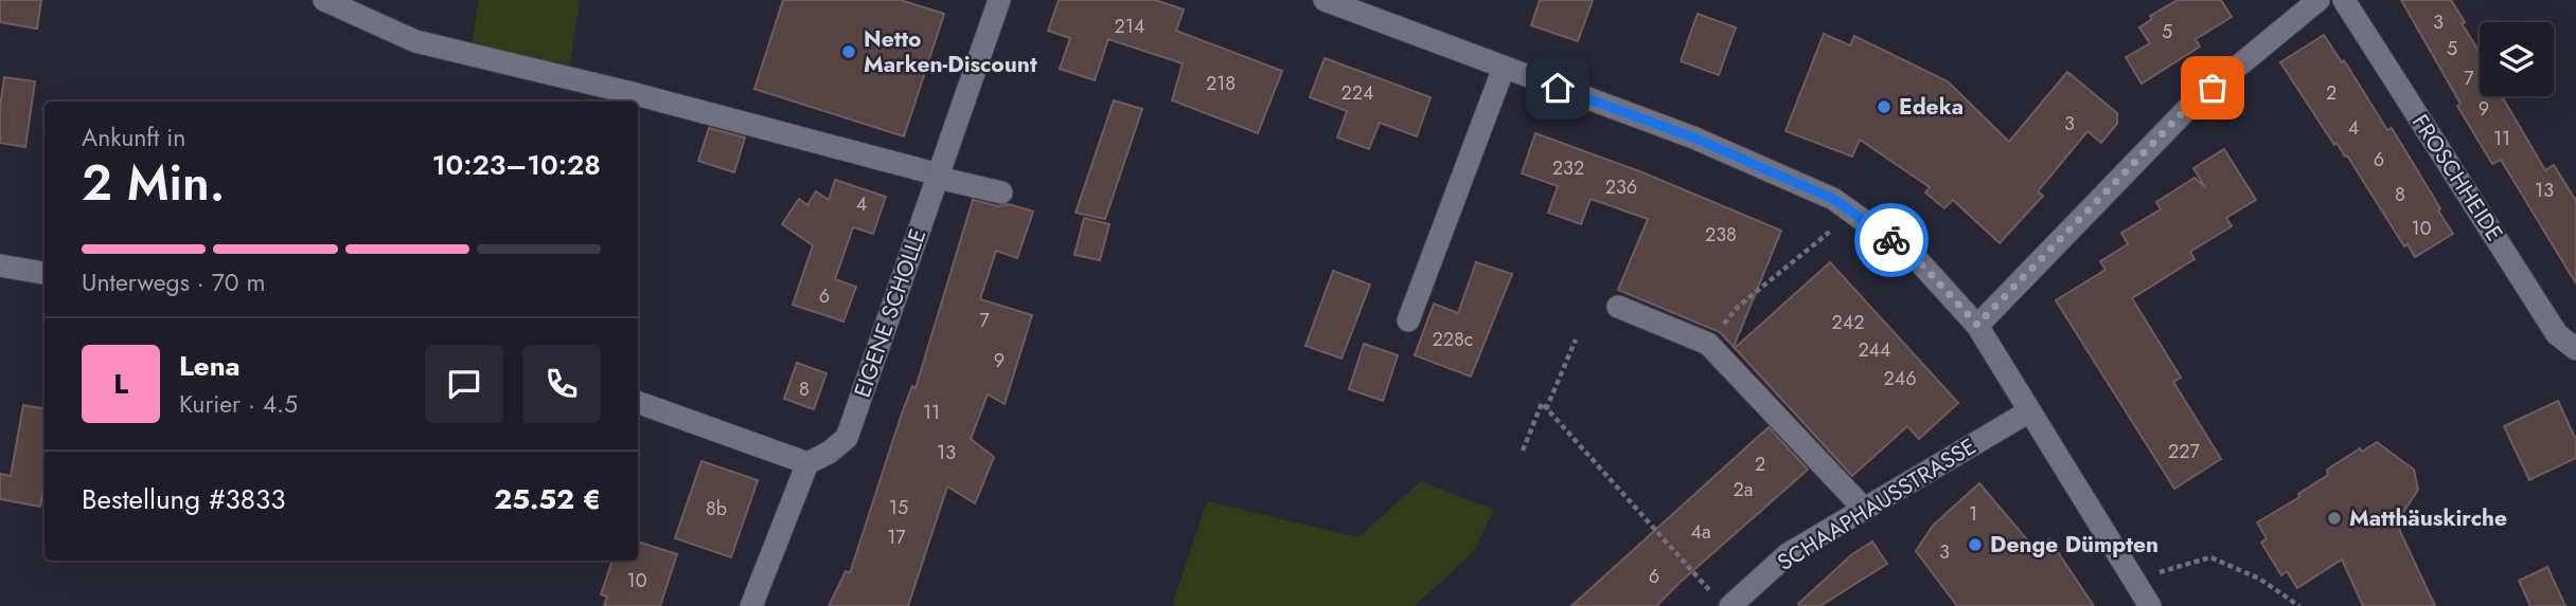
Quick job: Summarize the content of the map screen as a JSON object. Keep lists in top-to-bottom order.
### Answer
{
  "streets": {
    "street": ["FROSCHHEIDE", "EIGENE SCHOLLE", "SCHAAPHAUSSTRASSE"]
  },
  "places": [
    "Netto Marken-Discount",
    "Edeka",
    "Matthäuskirche",
    "Denge Dümpten"
  ],
  "house_numbers": [
    "3",
    "214",
    "5",
    "5",
    "7",
    "218",
    "224",
    "2",
    "9",
    "3",
    "4",
    "11",
    "6",
    "232",
    "236",
    "13",
    "8",
    "4",
    "10",
    "238",
    "6",
    "7",
    "242",
    "228c",
    "244",
    "9",
    "246",
    "8",
    "11",
    "227",
    "13",
    "2",
    "2a",
    "15",
    "8b",
    "1",
    "4a",
    "17",
    "3",
    "6",
    "10"
  ],
  "page": {
    "heading": ["2 Min.", "Ankunft in", "10:23–10:28"],
    "panel": [
      "Lena",
      "Kurier · 4.5",
      "Bestellung #3833",
      "25.52 €"
    ],
    "bar": "Unterwegs · 70 m",
    "round": "L"
  }
}
